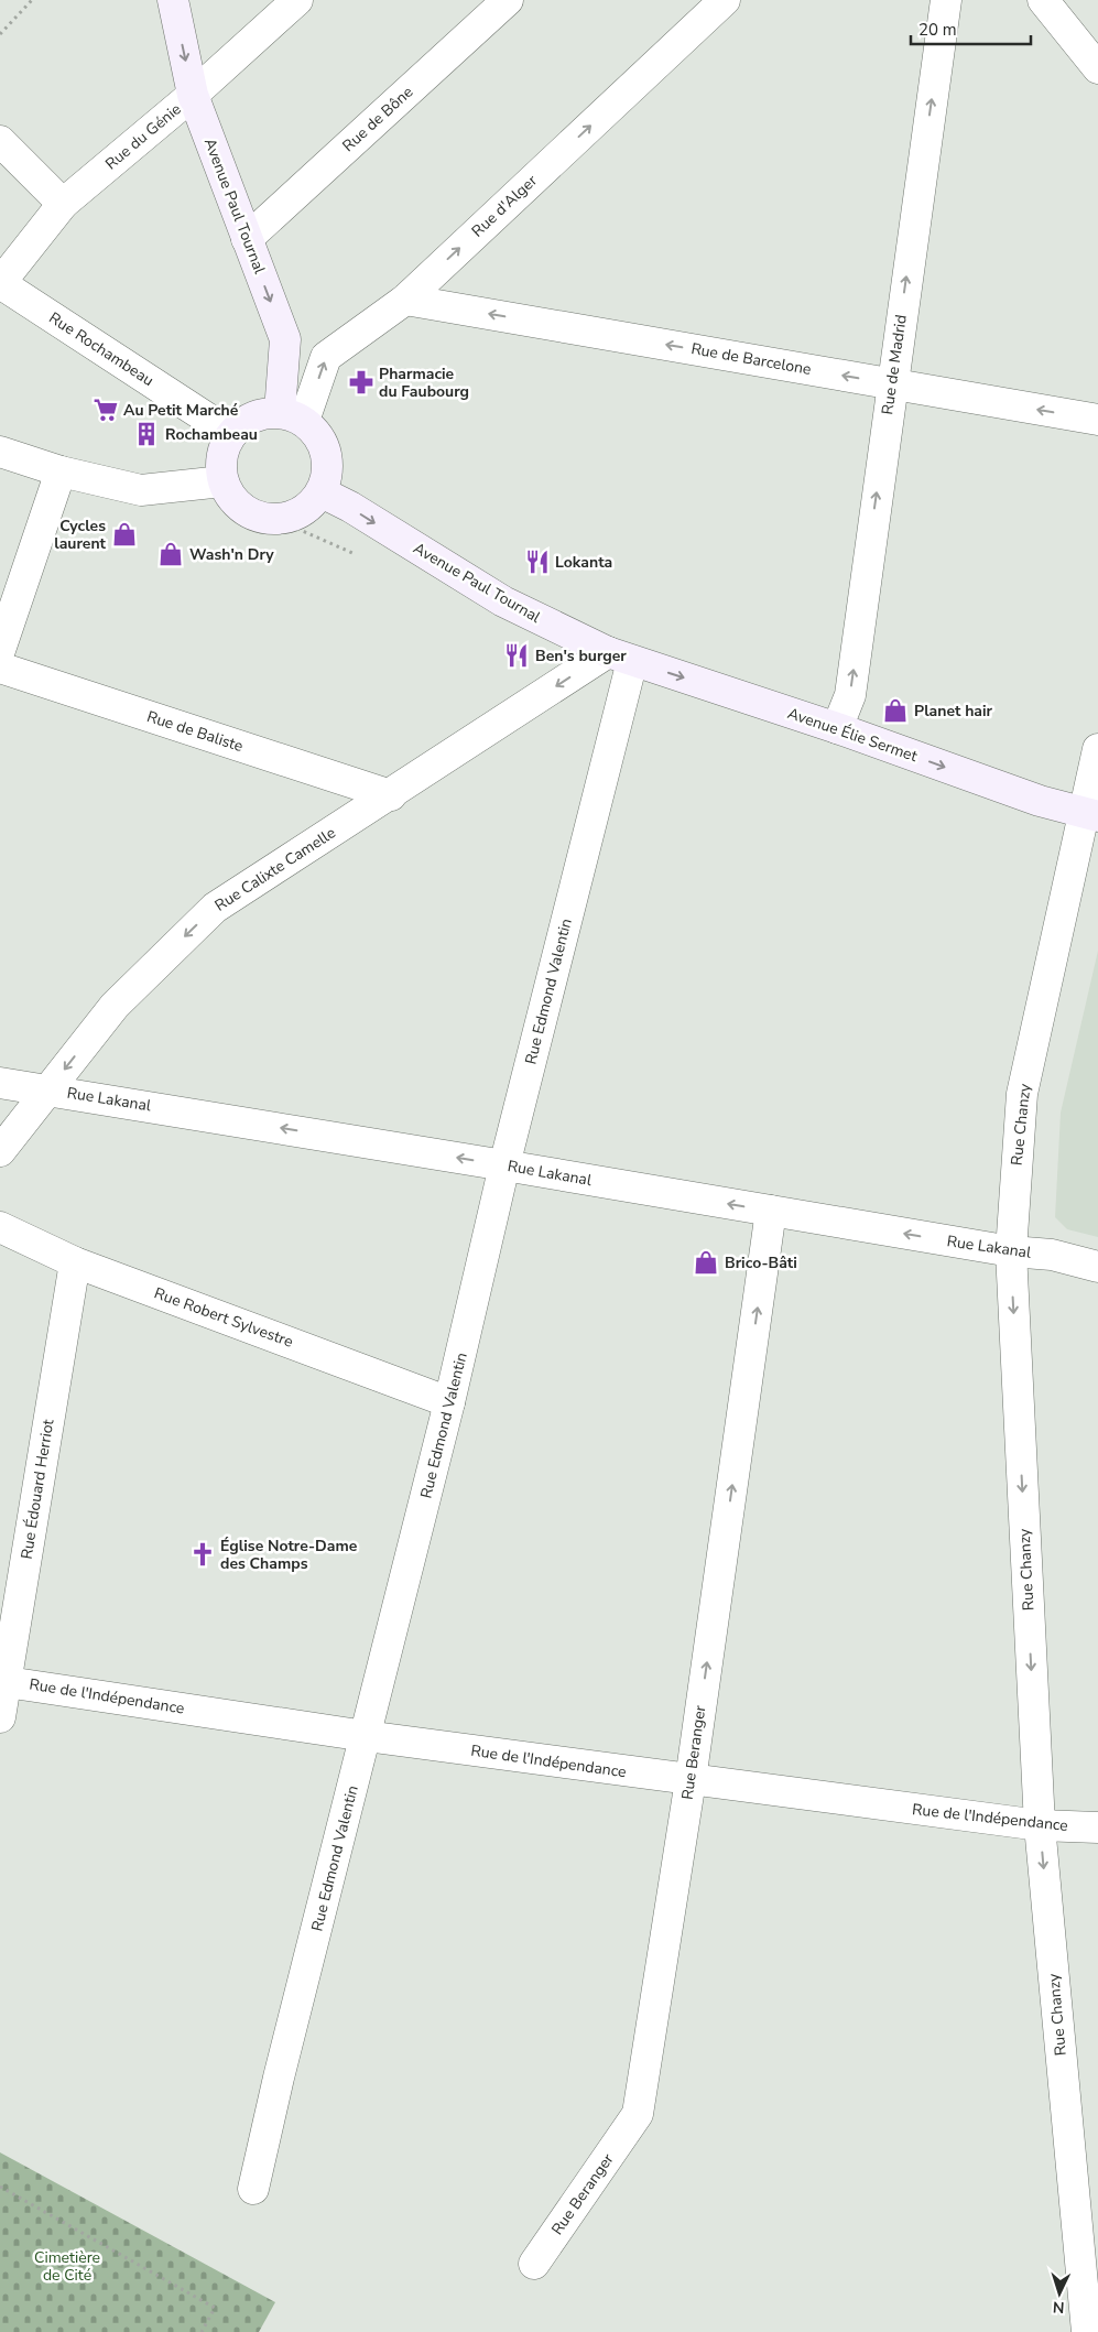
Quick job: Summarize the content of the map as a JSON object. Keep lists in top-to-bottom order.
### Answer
{
  "streets": {
    "main road": ["Avenue Paul Tournal", "Avenue Élie Sermet"],
    "street": [
      "Rue de Bône",
      "Rue du Génie",
      "Rue d'Alger",
      "Rue Rochambeau",
      "Rue de Barcelone",
      "Rue de Madrid",
      "Rue de Baliste",
      "Rue Calixte Camelle",
      "Rue Edmond Valentin",
      "Rue Lakanal",
      "Rue Chanzy",
      "Rue Robert Sylvestre",
      "Rue Édouard Herriot",
      "Rue de l'Indépendance",
      "Rue Beranger"
    ]
  },
  "crossings": [
    ["Rue de Bône", "Avenue Paul Tournal"],
    ["Rue du Génie", "Avenue Paul Tournal"],
    ["Rue du Génie", "Rue Rochambeau"],
    ["Avenue Paul Tournal", "Rue d'Alger"],
    ["Avenue Paul Tournal", "Rue Rochambeau"],
    ["Avenue Paul Tournal", "Avenue Élie Sermet"],
    ["Avenue Paul Tournal", "Rue Calixte Camelle"],
    ["Avenue Paul Tournal", "Rue Edmond Valentin"],
    ["Rue d'Alger", "Rue Rochambeau"],
    ["Rue d'Alger", "Rue de Barcelone"],
    ["Rue de Barcelone", "Rue de Madrid"],
    ["Rue de Madrid", "Avenue Élie Sermet"],
    ["Rue de Baliste", "Rue Calixte Camelle"],
    ["Avenue Élie Sermet", "Rue Calixte Camelle"],
    ["Avenue Élie Sermet", "Rue Edmond Valentin"],
    ["Avenue Élie Sermet", "Rue Chanzy"],
    ["Rue Calixte Camelle", "Rue Edmond Valentin"],
    ["Rue Calixte Camelle", "Rue Lakanal"],
    ["Rue Edmond Valentin", "Rue Lakanal"],
    ["Rue Edmond Valentin", "Rue Robert Sylvestre"],
    ["Rue Edmond Valentin", "Rue de l'Indépendance"],
    ["Rue Lakanal", "Rue Chanzy"],
    ["Rue Lakanal", "Rue Beranger"],
    ["Rue Chanzy", "Rue de l'Indépendance"],
    ["Rue Robert Sylvestre", "Rue Édouard Herriot"],
    ["Rue Édouard Herriot", "Rue de l'Indépendance"],
    ["Rue de l'Indépendance", "Rue Beranger"]
  ],
  "one_way": [
    "Avenue Paul Tournal",
    "Rue d'Alger",
    "Rue de Barcelone",
    "Rue de Madrid",
    "Avenue Élie Sermet",
    "Rue Calixte Camelle",
    "Rue Lakanal",
    "Rue Chanzy",
    "Rue Beranger"
  ],
  "parks": ["Cimetière de Cité"],
  "places": {
    "pharmacy": ["Pharmacie du Faubourg"],
    "supermarket": ["Au Petit Marché"],
    "building": ["Rochambeau"],
    "shop": [
      "Cycles laurent",
      "Wash'n Dry",
      "Planet hair",
      "Brico-Bâti"
    ],
    "restaurant": ["Lokanta", "Ben's burger"],
    "church": ["Église Notre-Dame des Champs"]
  },
  "scale_bar": "20 m",
  "north": "bottom"
}
